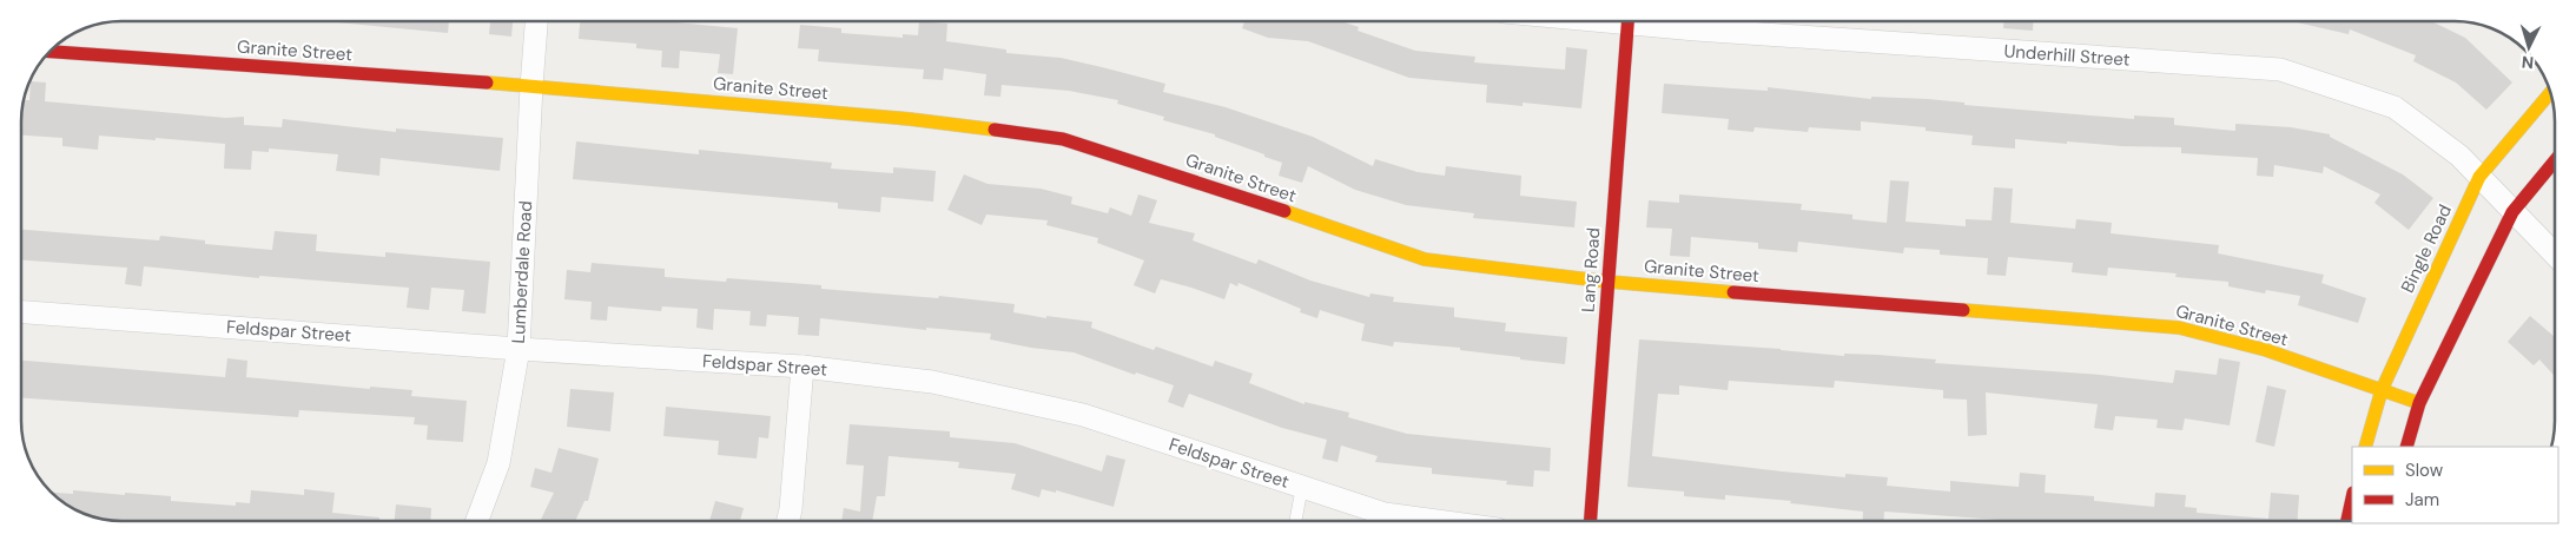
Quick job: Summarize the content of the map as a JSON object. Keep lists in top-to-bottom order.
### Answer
{
  "streets": {
    "street": [
      "Granite Street",
      "Underhill Street",
      "Bingle Road",
      "Lang Road",
      "Lumberdale Road",
      "Feldspar Street"
    ]
  },
  "crossings": [
    ["Granite Street", "Bingle Road"],
    ["Granite Street", "Lang Road"],
    ["Granite Street", "Lumberdale Road"],
    ["Underhill Street", "Bingle Road"],
    ["Lumberdale Road", "Feldspar Street"]
  ],
  "legend": ["Slow", "Jam"],
  "north": "bottom"
}
